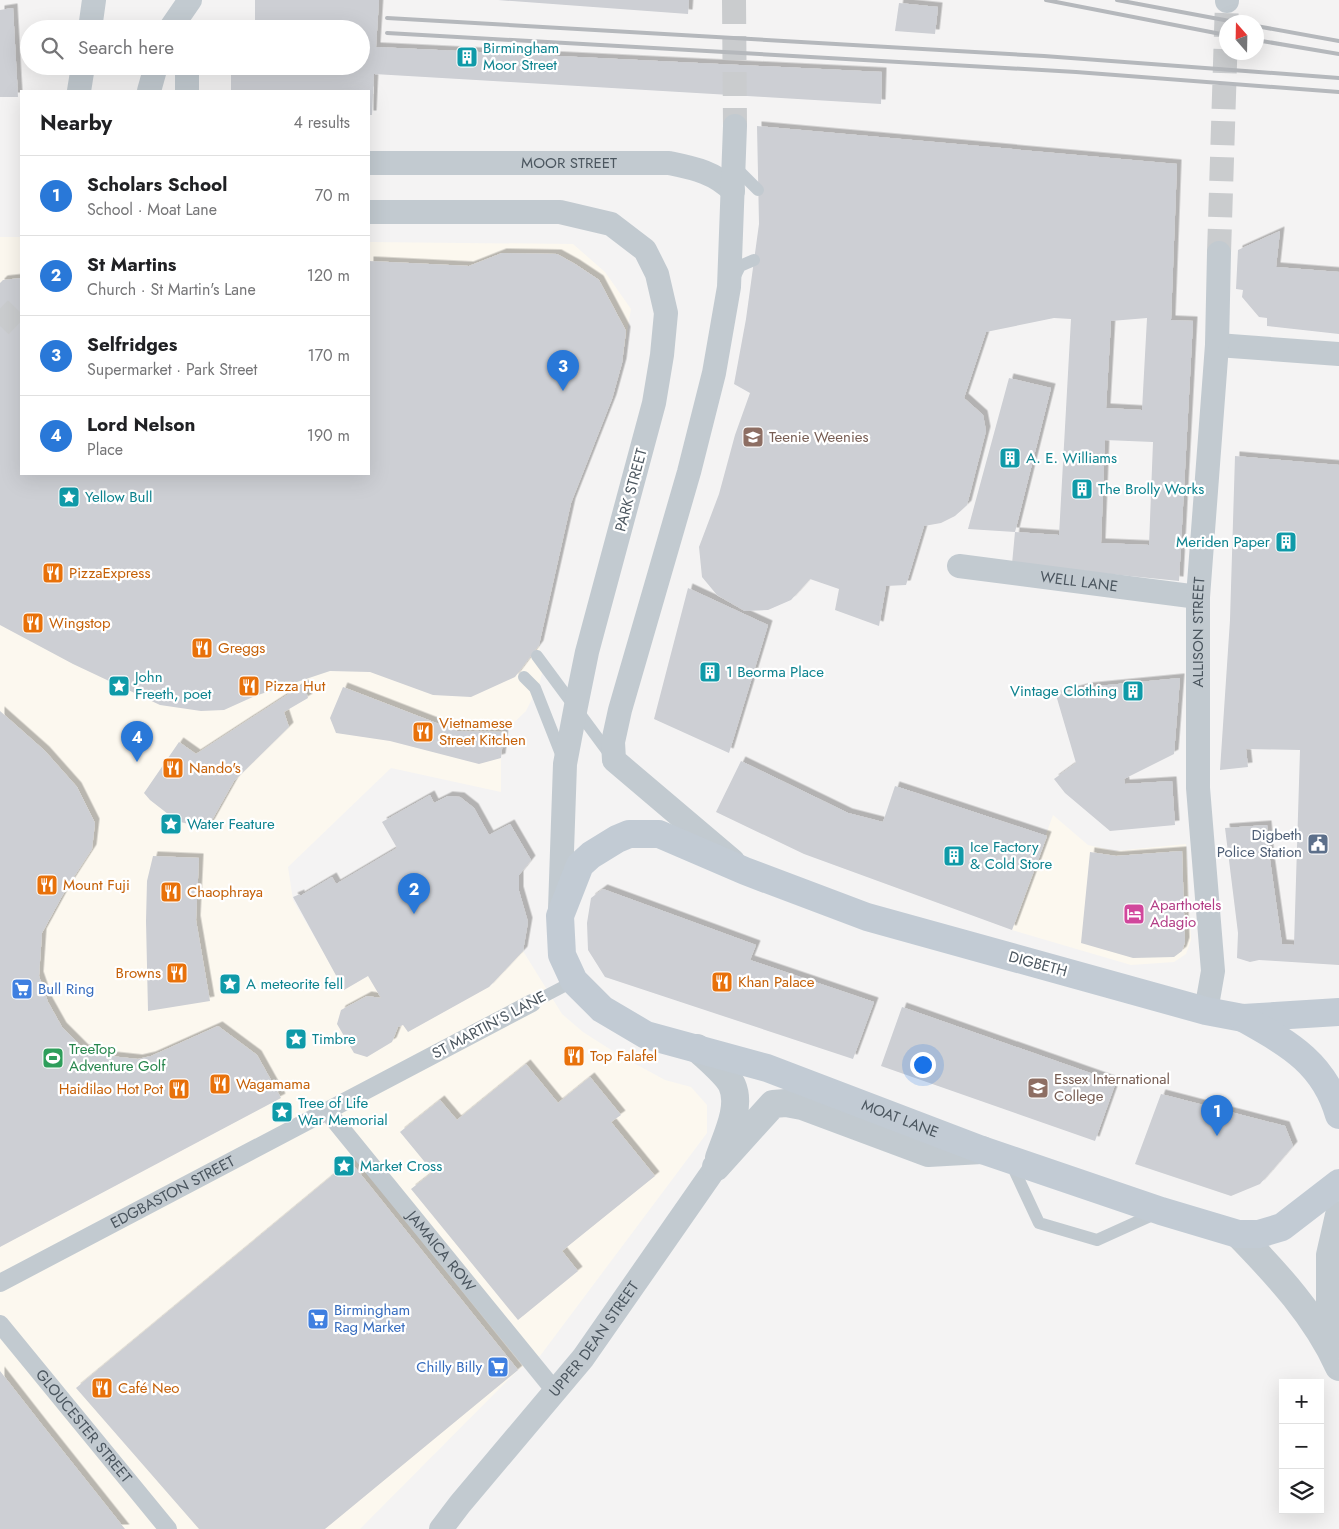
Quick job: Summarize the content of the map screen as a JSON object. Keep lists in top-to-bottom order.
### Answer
{
  "streets": {
    "main road": ["DIGBETH", "MOAT LANE"],
    "street": [
      "MOOR STREET",
      "PARK STREET",
      "WELL LANE",
      "ALLISON STREET",
      "ST MARTIN'S LANE",
      "EDGBASTON STREET",
      "JAMAICA ROW",
      "UPPER DEAN STREET",
      "GLOUCESTER STREET"
    ]
  },
  "crossings": [
    ["WELL LANE", "ALLISON STREET"],
    ["ALLISON STREET", "DIGBETH"],
    ["ST MARTIN'S LANE", "MOAT LANE"],
    ["ST MARTIN'S LANE", "EDGBASTON STREET"],
    ["EDGBASTON STREET", "JAMAICA ROW"],
    ["JAMAICA ROW", "UPPER DEAN STREET"]
  ],
  "places": {
    "building": [
      "Birmingham Moor Street",
      "A. E. Williams",
      "The Brolly Works",
      "Meriden Paper",
      "1 Beorma Place",
      "Vintage Clothing",
      "Ice Factory & Cold Store"
    ],
    "school or university": ["Teenie Weenies", "Essex International College"],
    "place": [
      "Yellow Bull",
      "John Freeth, poet",
      "Water Feature",
      "A meteorite fell",
      "Timbre",
      "Tree of Life War Memorial",
      "Market Cross"
    ],
    "restaurant": [
      "PizzaExpress",
      "Wingstop",
      "Greggs",
      "Pizza Hut",
      "Vietnamese Street Kitchen",
      "Nando's",
      "Mount Fuji",
      "Chaophraya",
      "Browns",
      "Khan Palace",
      "Top Falafel",
      "Wagamama",
      "Haidilao Hot Pot",
      "Café Neo"
    ],
    "public building": ["Digbeth Police Station"],
    "hotel": ["Aparthotels Adagio"],
    "supermarket": ["Bull Ring", "Birmingham Rag Market", "Chilly Billy"],
    "sports": ["TreeTop Adventure Golf"]
  },
  "north": "top",
  "page": {
    "search": "Search here",
    "heading": ["Nearby", "4 results"],
    "list": [
      {
        "mark": "1",
        "name": "Scholars School",
        "note": "School · Moat Lane",
        "value": "70 m"
      },
      {
        "mark": "2",
        "name": "St Martins",
        "note": "Church · St Martin's Lane",
        "value": "120 m"
      },
      {
        "mark": "3",
        "name": "Selfridges",
        "note": "Supermarket · Park Street",
        "value": "170 m"
      },
      {
        "mark": "4",
        "name": "Lord Nelson",
        "note": "Place",
        "value": "190 m"
      }
    ],
    "pins": [
      "3",
      "4",
      "2",
      "1"
    ],
    "map_buttons": ["+", "−"]
  }
}
